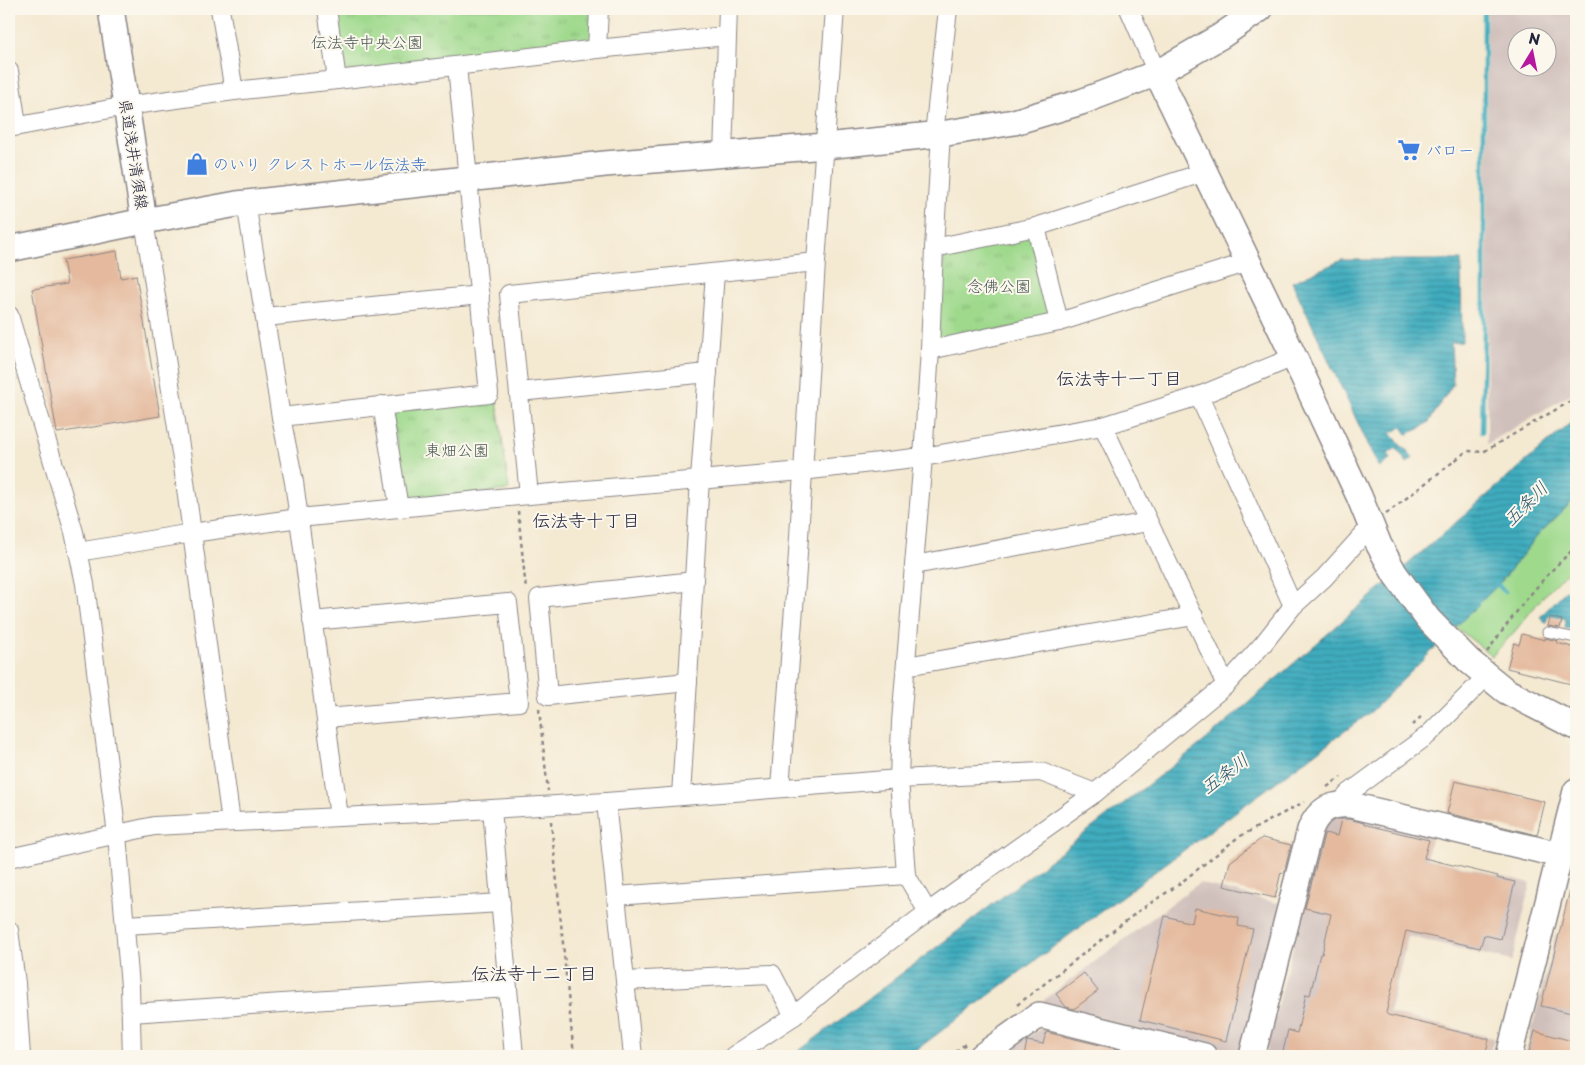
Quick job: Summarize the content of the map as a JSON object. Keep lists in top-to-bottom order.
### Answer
{
  "streets": {
    "street": ["県道浅井清須線"]
  },
  "districts": ["伝法寺十一丁目", "伝法寺十丁目", "伝法寺十二丁目"],
  "water": ["五条川"],
  "parks": ["伝法寺中央公園", "念佛公園", "東畑公園"],
  "places": {
    "supermarket": ["バロー"],
    "shop": ["のいり クレストホール伝法寺"]
  },
  "north": "top"
}
